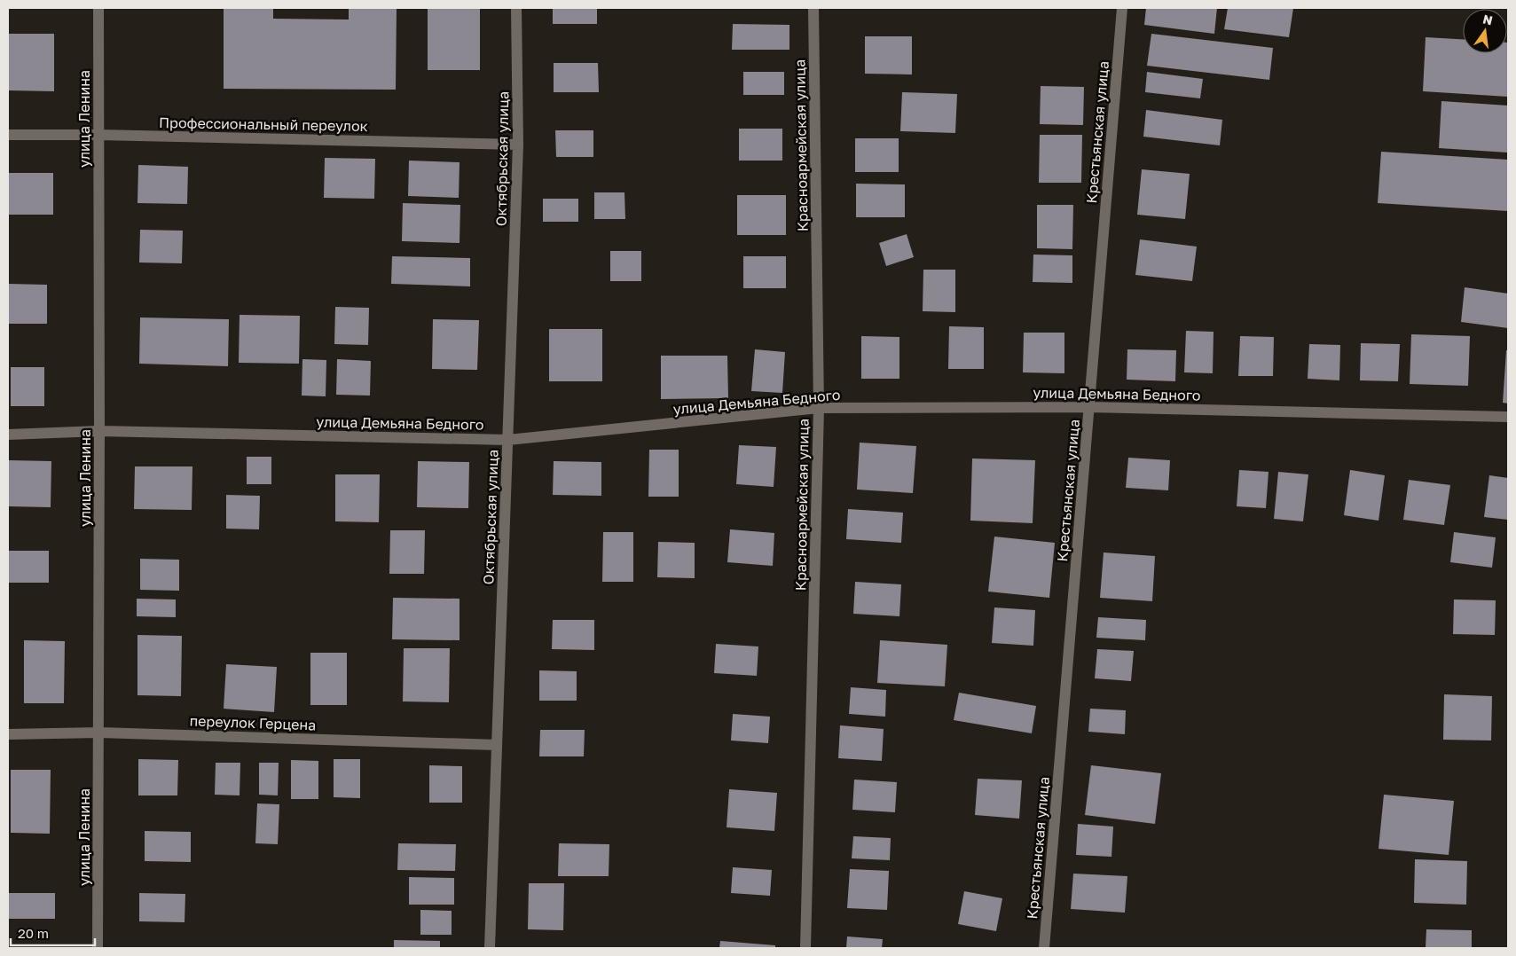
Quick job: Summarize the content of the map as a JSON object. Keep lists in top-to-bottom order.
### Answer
{
  "streets": {
    "street": [
      "улица Ленина",
      "Профессиональный переулок",
      "Крестьянская улица",
      "Красноармейская улица",
      "Октябрьская улица",
      "улица Демьяна Бедного",
      "переулок Герцена"
    ]
  },
  "crossings": [
    ["улица Ленина", "Профессиональный переулок"],
    ["улица Ленина", "улица Демьяна Бедного"],
    ["улица Ленина", "переулок Герцена"],
    ["Профессиональный переулок", "Октябрьская улица"],
    ["Крестьянская улица", "улица Демьяна Бедного"],
    ["Красноармейская улица", "улица Демьяна Бедного"],
    ["Октябрьская улица", "улица Демьяна Бедного"],
    ["Октябрьская улица", "переулок Герцена"]
  ],
  "scale_bar": "20 m",
  "north": "top"
}
